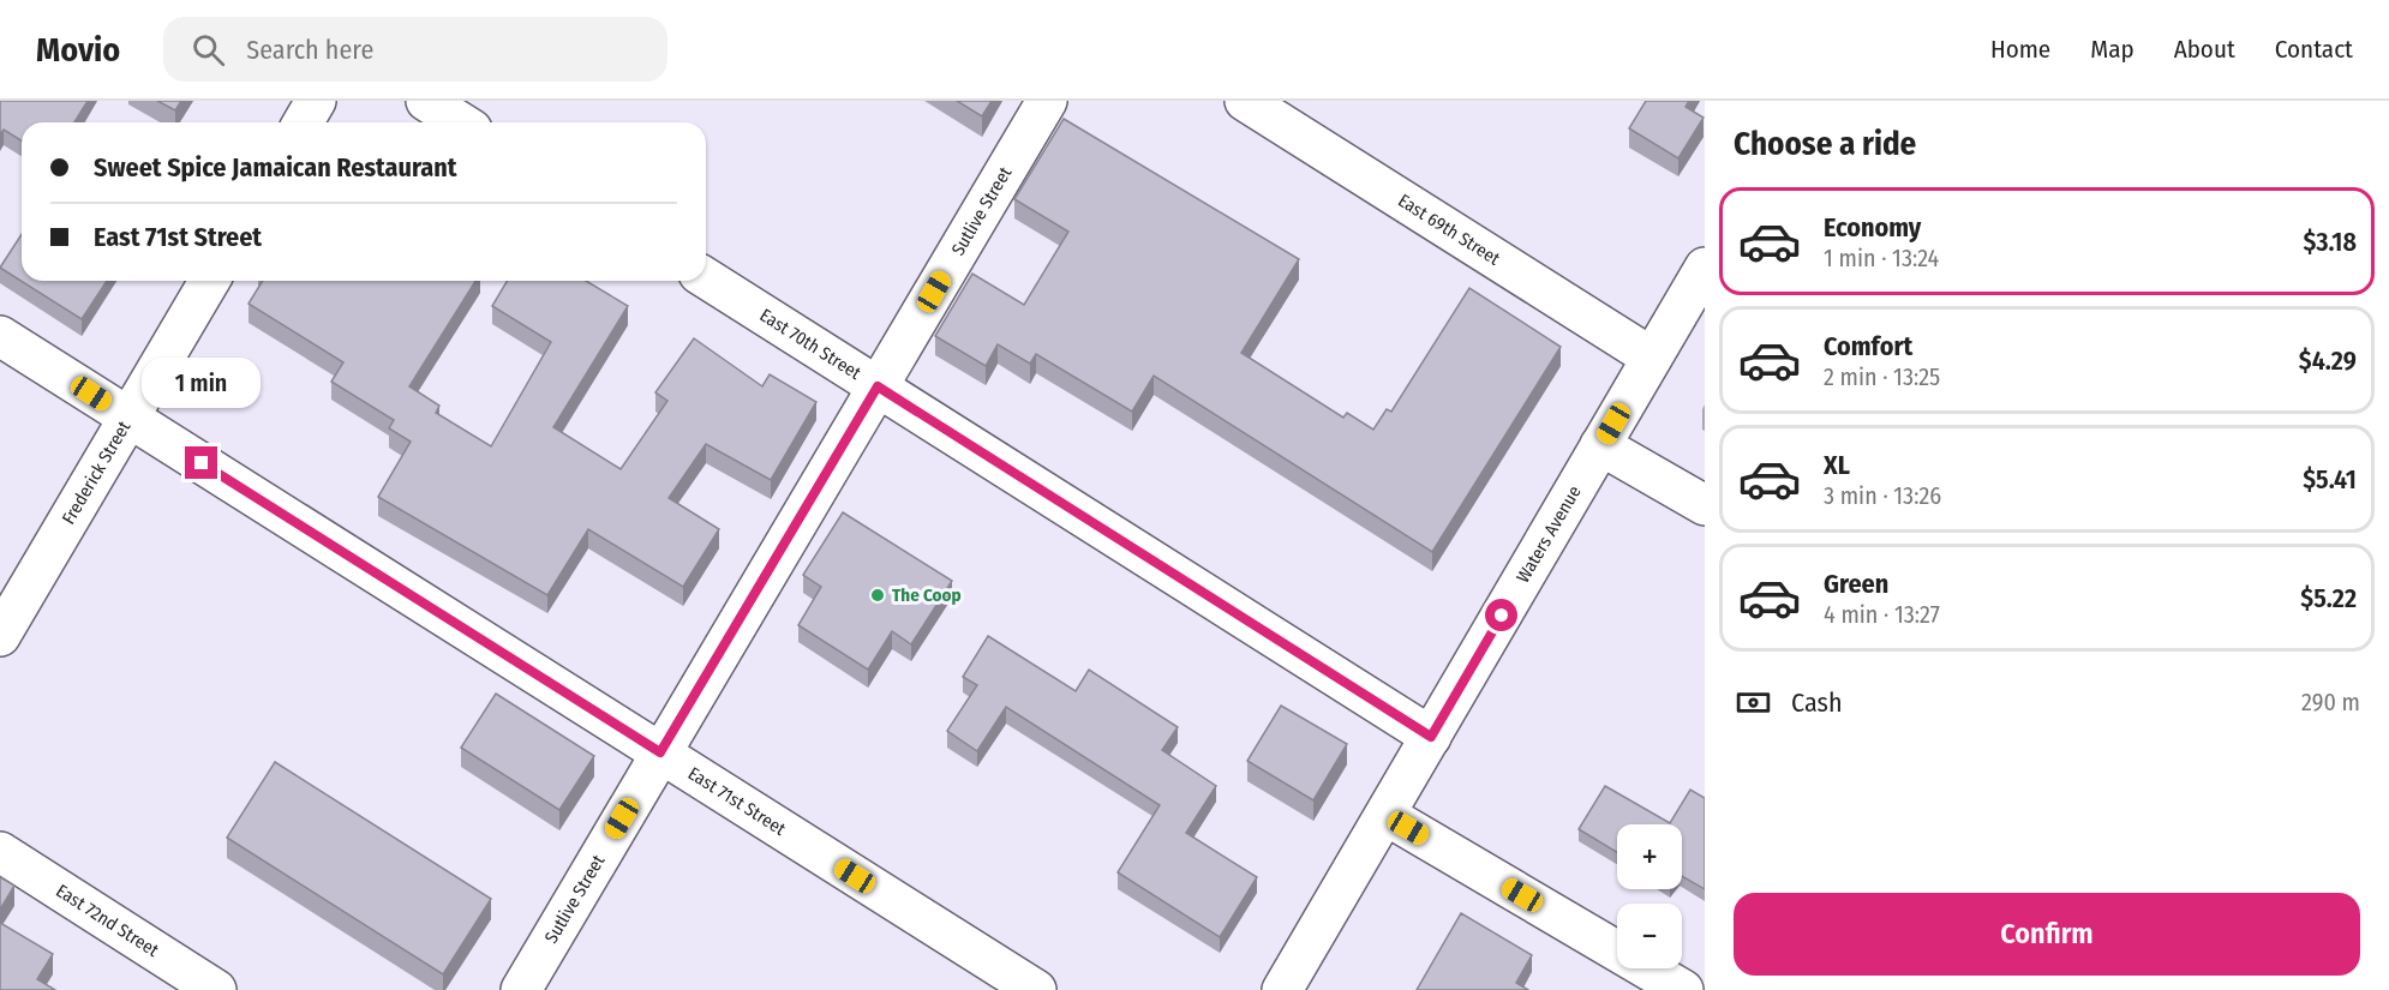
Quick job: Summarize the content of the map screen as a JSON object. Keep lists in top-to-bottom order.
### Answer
{
  "streets": {
    "street": [
      "Sutlive Street",
      "East 69th Street",
      "East 70th Street",
      "Frederick Street",
      "Waters Avenue",
      "East 71st Street",
      "East 72nd Street"
    ]
  },
  "crossings": [
    ["Sutlive Street", "East 70th Street"],
    ["Sutlive Street", "East 71st Street"],
    ["East 69th Street", "Waters Avenue"],
    ["East 70th Street", "Waters Avenue"],
    ["Frederick Street", "East 71st Street"]
  ],
  "places": ["The Coop"],
  "page": {
    "header": "Movio",
    "search": "Search here",
    "nav": [
      "Home",
      "Map",
      "About",
      "Contact"
    ],
    "heading": "Choose a ride",
    "banner": ["Sweet Spice Jamaican Restaurant", "East 71st Street"],
    "list": [
      {
        "name": "Economy",
        "note": "1 min · 13:24",
        "value": "$3.18"
      },
      {
        "name": "Comfort",
        "note": "2 min · 13:25",
        "value": "$4.29"
      },
      {
        "name": "XL",
        "note": "3 min · 13:26",
        "value": "$5.41"
      },
      {
        "name": "Green",
        "note": "4 min · 13:27",
        "value": "$5.22"
      }
    ],
    "bubble": "1 min",
    "pay": ["Cash", "290 m"],
    "map_buttons": ["+", "−"],
    "buttons": "Confirm"
  }
}
